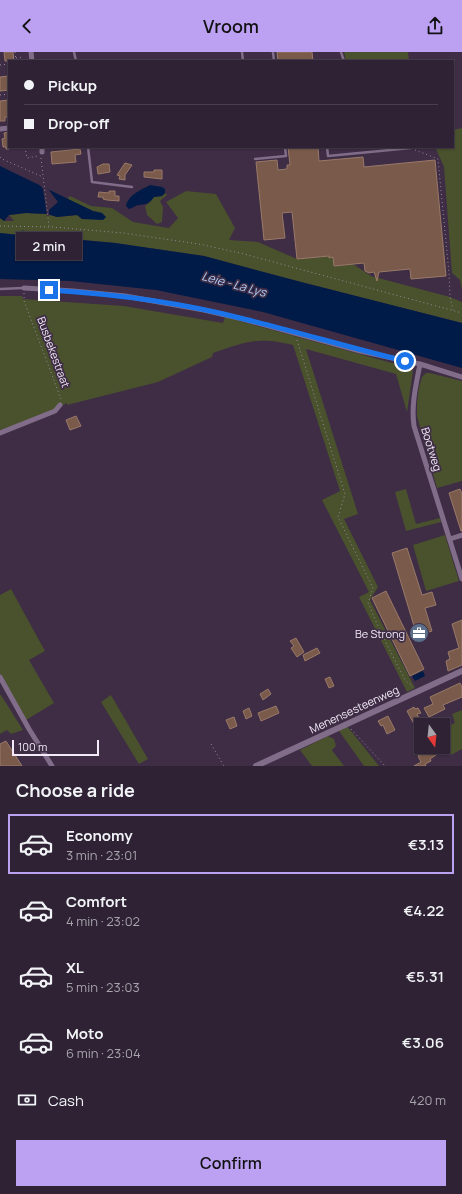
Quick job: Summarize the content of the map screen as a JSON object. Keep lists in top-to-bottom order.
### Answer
{
  "streets": {
    "street": ["Busbekestraat", "Bootweg", "Menensesteenweg"]
  },
  "water": ["Leie - La Lys"],
  "places": {
    "office": ["Be Strong"]
  },
  "scale_bar": "100 m",
  "north": "bottom",
  "page": {
    "header": "Vroom",
    "banner": ["Pickup", "Drop-off"],
    "bubble": "2 min",
    "scale": "100 m",
    "heading": "Choose a ride",
    "list": [
      {
        "name": "Economy",
        "note": "3 min · 23:01",
        "value": "€3.13"
      },
      {
        "name": "Comfort",
        "note": "4 min · 23:02",
        "value": "€4.22"
      },
      {
        "name": "XL",
        "note": "5 min · 23:03",
        "value": "€5.31"
      },
      {
        "name": "Moto",
        "note": "6 min · 23:04",
        "value": "€3.06"
      }
    ],
    "pay": ["Cash", "420 m"],
    "buttons": "Confirm"
  }
}
